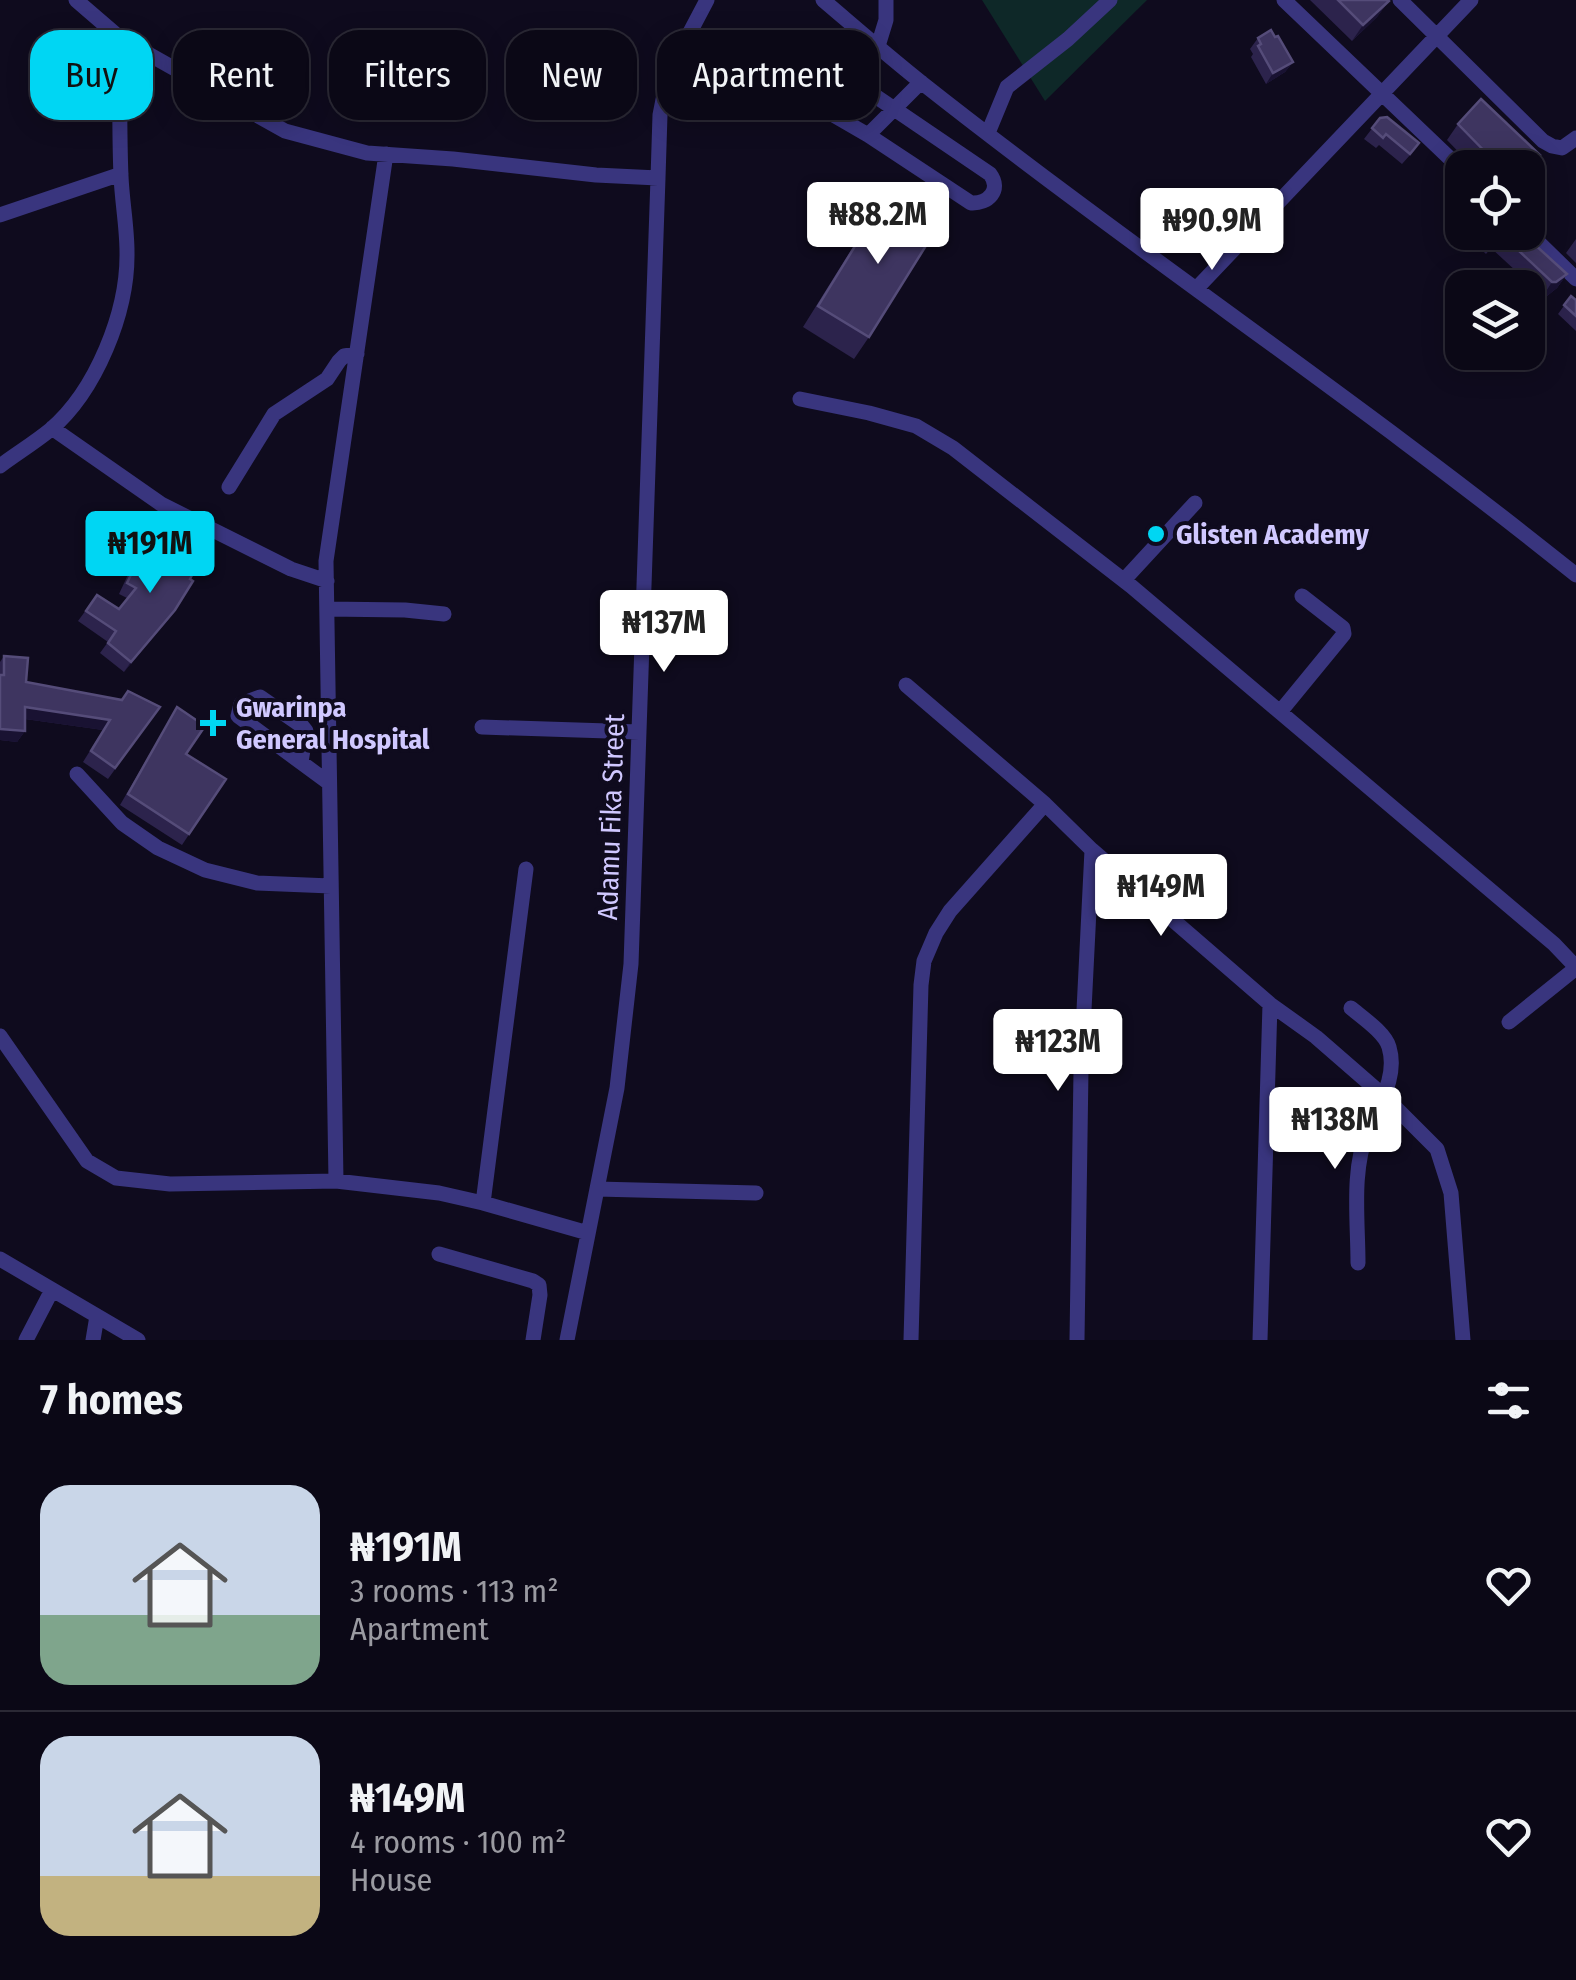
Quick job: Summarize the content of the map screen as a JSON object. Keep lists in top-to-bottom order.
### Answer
{
  "streets": {
    "street": ["Adamu Fika Street"]
  },
  "places": {
    "other": ["Glisten Academy"],
    "health": ["Gwarinpa General Hospital"]
  },
  "page": {
    "chip": [
      "Buy",
      "Rent",
      "Filters",
      "New",
      "Apartment"
    ],
    "price": [
      "₦88.2M",
      "₦90.9M",
      "₦191M",
      "₦137M",
      "₦149M",
      "₦123M",
      "₦138M"
    ],
    "heading": "7 homes",
    "list": [
      {
        "name": "₦191M",
        "note": "3 rooms · 113 m² · Apartment"
      },
      {
        "name": "₦149M",
        "note": "4 rooms · 100 m² · House"
      }
    ]
  }
}
